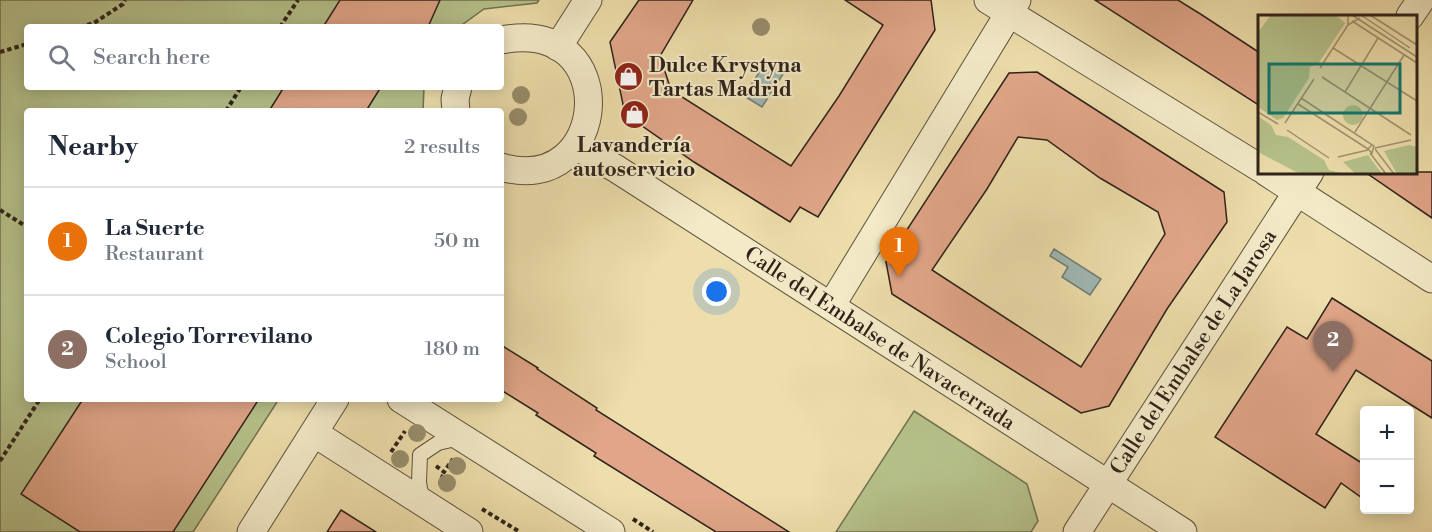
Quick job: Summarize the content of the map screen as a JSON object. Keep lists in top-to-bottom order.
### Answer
{
  "streets": {
    "street": ["Calle del Embalse de Navacerrada", "Calle del Embalse de La Jarosa"]
  },
  "crossings": [
    ["Calle del Embalse de Navacerrada", "Calle del Embalse de La Jarosa"]
  ],
  "places": {
    "shop": ["Dulce Krystyna Tartas Madrid", "Lavandería autoservicio"]
  },
  "page": {
    "search": "Search here",
    "heading": ["Nearby", "2 results"],
    "list": [
      {
        "mark": "1",
        "name": "La Suerte",
        "note": "Restaurant",
        "value": "50 m"
      },
      {
        "mark": "2",
        "name": "Colegio Torrevilano",
        "note": "School",
        "value": "180 m"
      }
    ],
    "pins": ["1", "2"],
    "map_buttons": ["+", "−"]
  }
}
